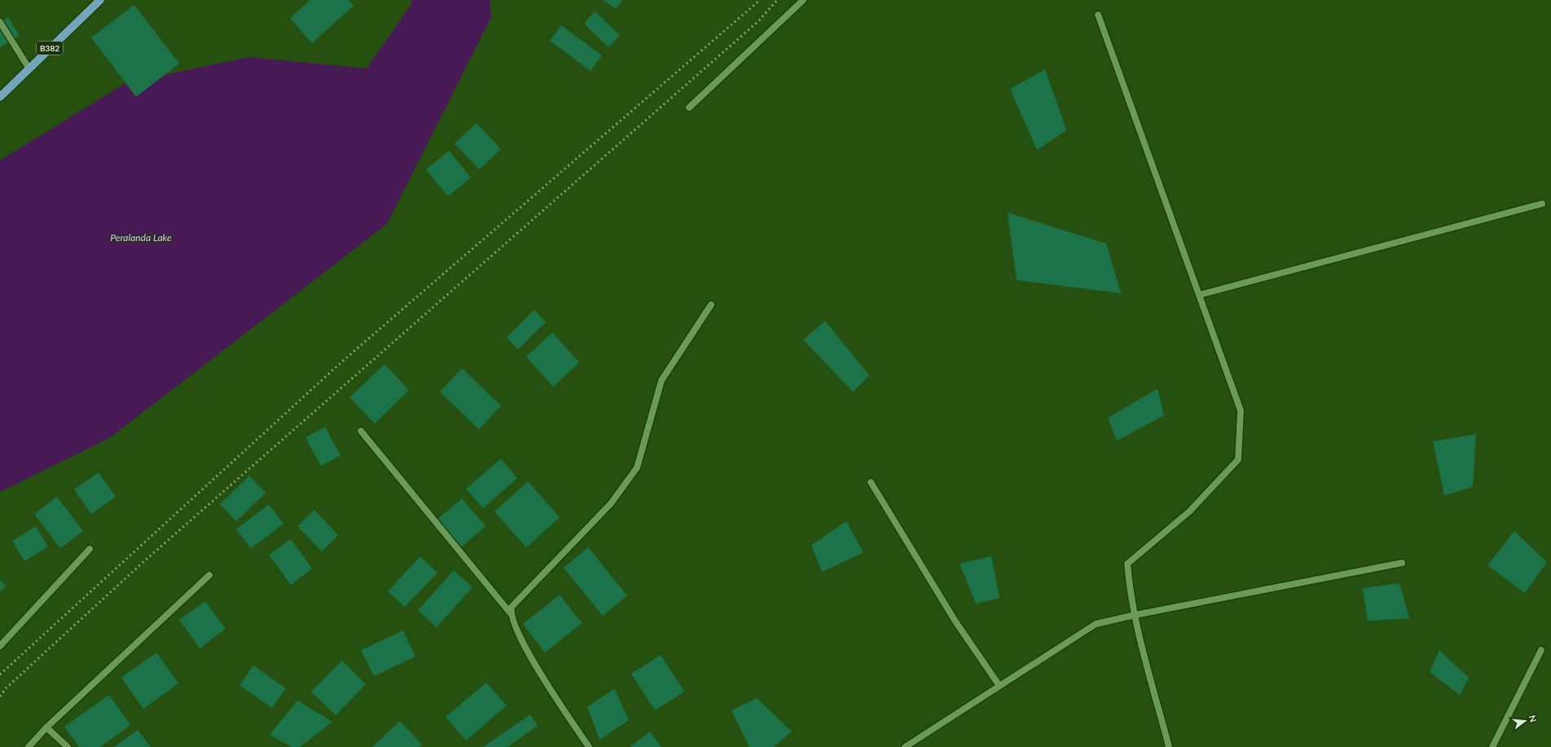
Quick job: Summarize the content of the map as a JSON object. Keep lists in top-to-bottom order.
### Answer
{
  "streets": {
    "main road": ["B382"]
  },
  "water": ["Peralanda Lake"],
  "north": "right"
}
